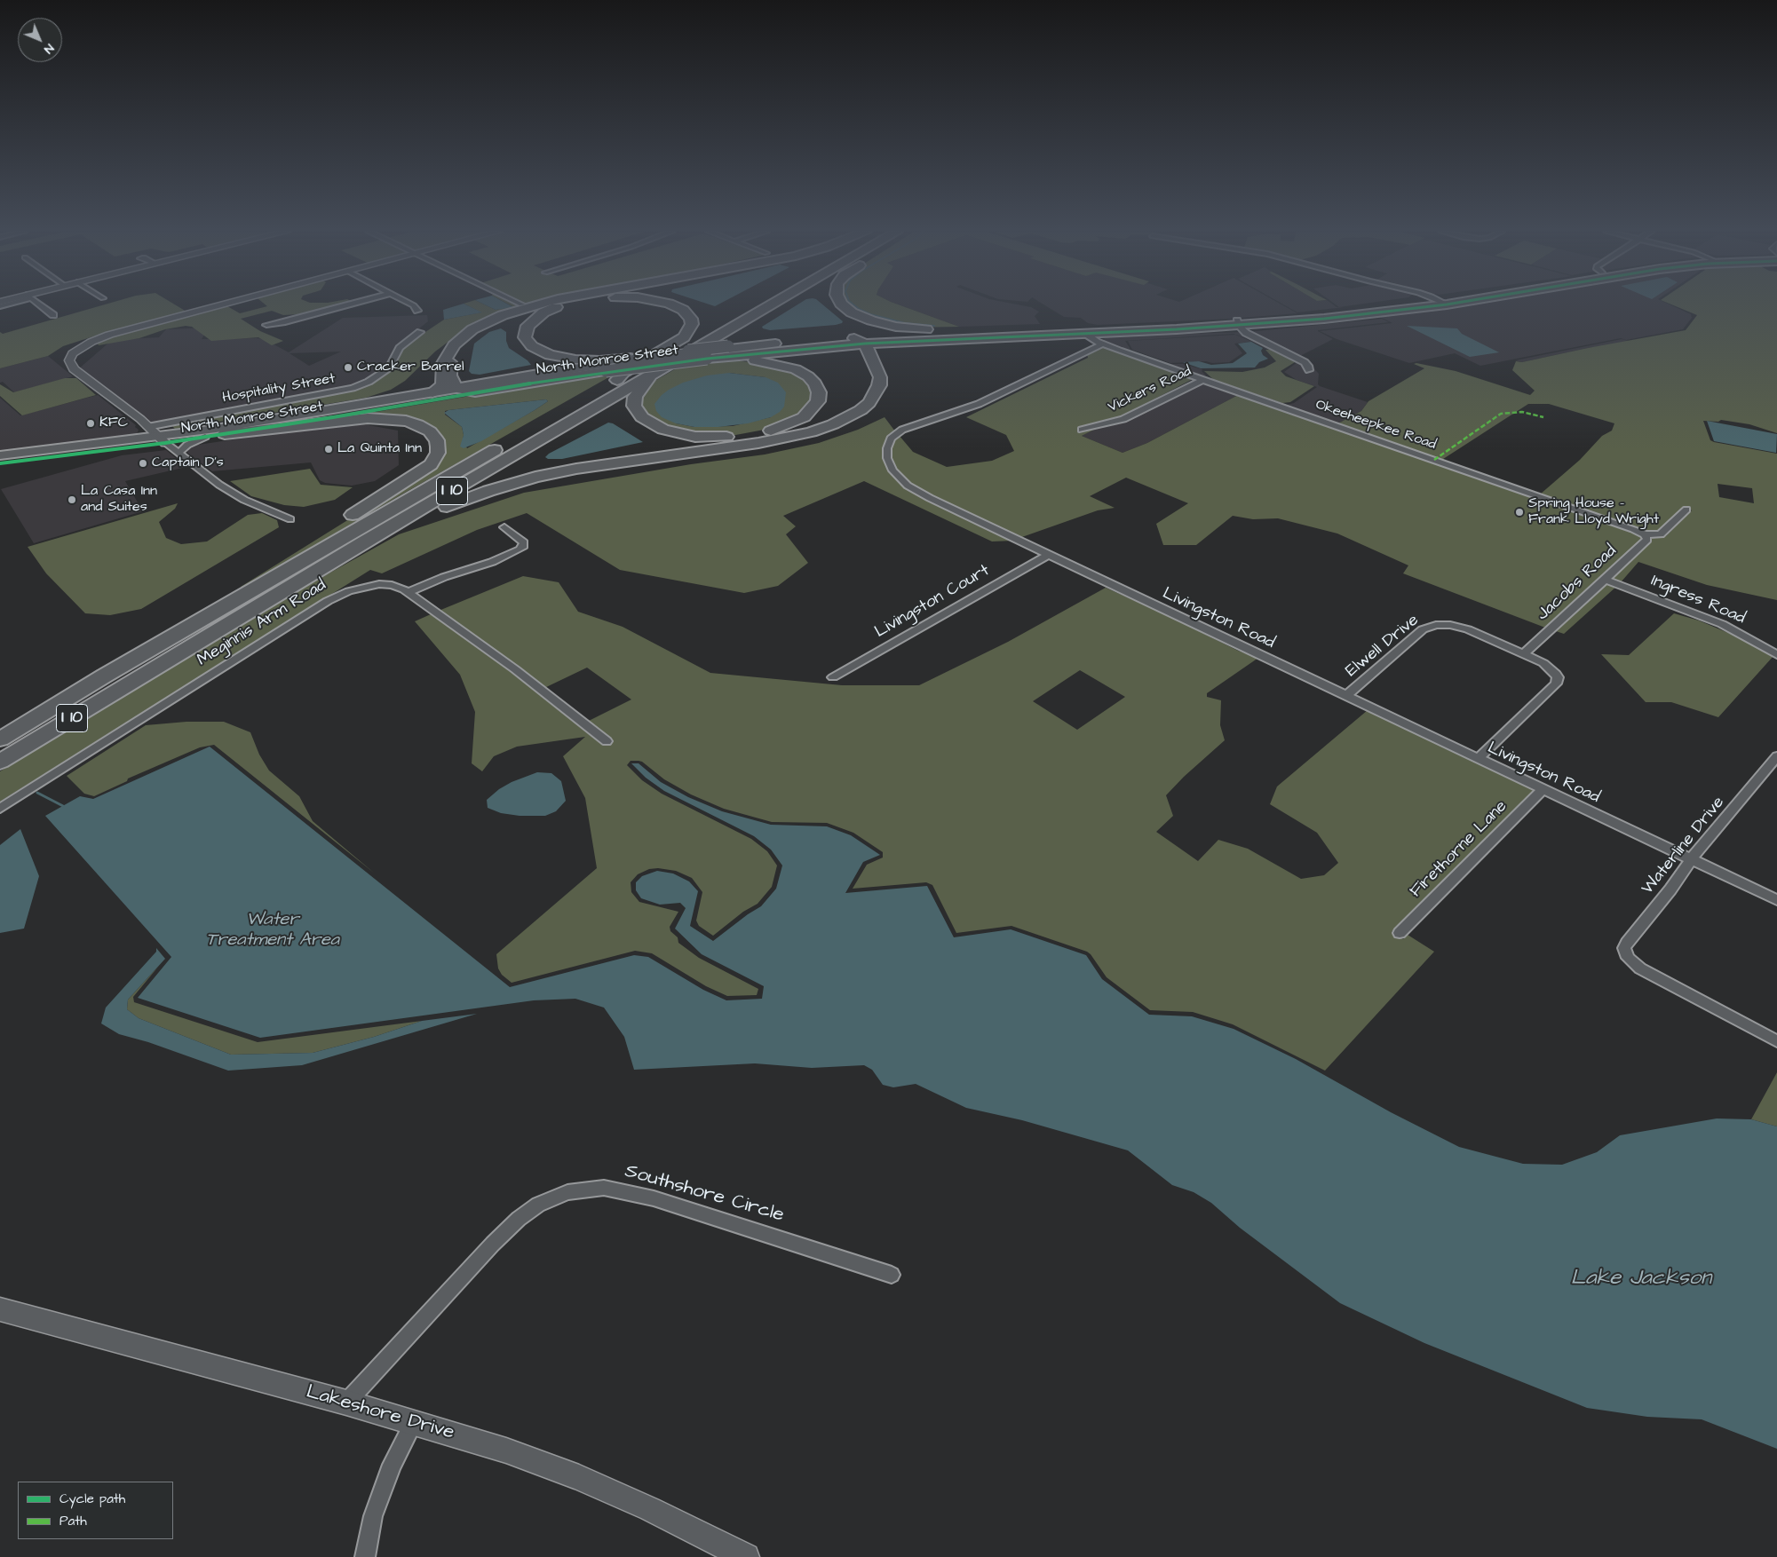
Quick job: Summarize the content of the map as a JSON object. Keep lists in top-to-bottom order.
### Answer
{
  "streets": {
    "highway": ["North Monroe Street", "I 10"],
    "street": [
      "Hospitality Street",
      "Vickers Road",
      "Okeeheepkee Road",
      "Jacobs Road",
      "Ingress Road",
      "Livingston Court",
      "Livingston Road",
      "Meginnis Arm Road",
      "Elwell Drive",
      "Waterline Drive",
      "Firethorne Lane",
      "Southshore Circle",
      "Lakeshore Drive"
    ]
  },
  "crossings": [
    ["North Monroe Street", "Hospitality Street"],
    ["North Monroe Street", "Okeeheepkee Road"],
    ["North Monroe Street", "I 10"],
    ["North Monroe Street", "Livingston Road"],
    ["Vickers Road", "Okeeheepkee Road"],
    ["Okeeheepkee Road", "Jacobs Road"],
    ["Okeeheepkee Road", "Livingston Road"],
    ["Jacobs Road", "Ingress Road"],
    ["Jacobs Road", "Elwell Drive"],
    ["Livingston Court", "Livingston Road"],
    ["Livingston Road", "Elwell Drive"],
    ["Livingston Road", "Waterline Drive"],
    ["Livingston Road", "Firethorne Lane"],
    ["Southshore Circle", "Lakeshore Drive"]
  ],
  "water": ["Water Treatment Area", "Lake Jackson"],
  "places": [
    "Cracker Barrel",
    "KFC",
    "La Quinta Inn",
    "Captain D's",
    "La Casa Inn and Suites",
    "Spring House - Frank Lloyd Wright"
  ],
  "legend": ["Cycle path", "Path"],
  "north": "bottom right"
}
